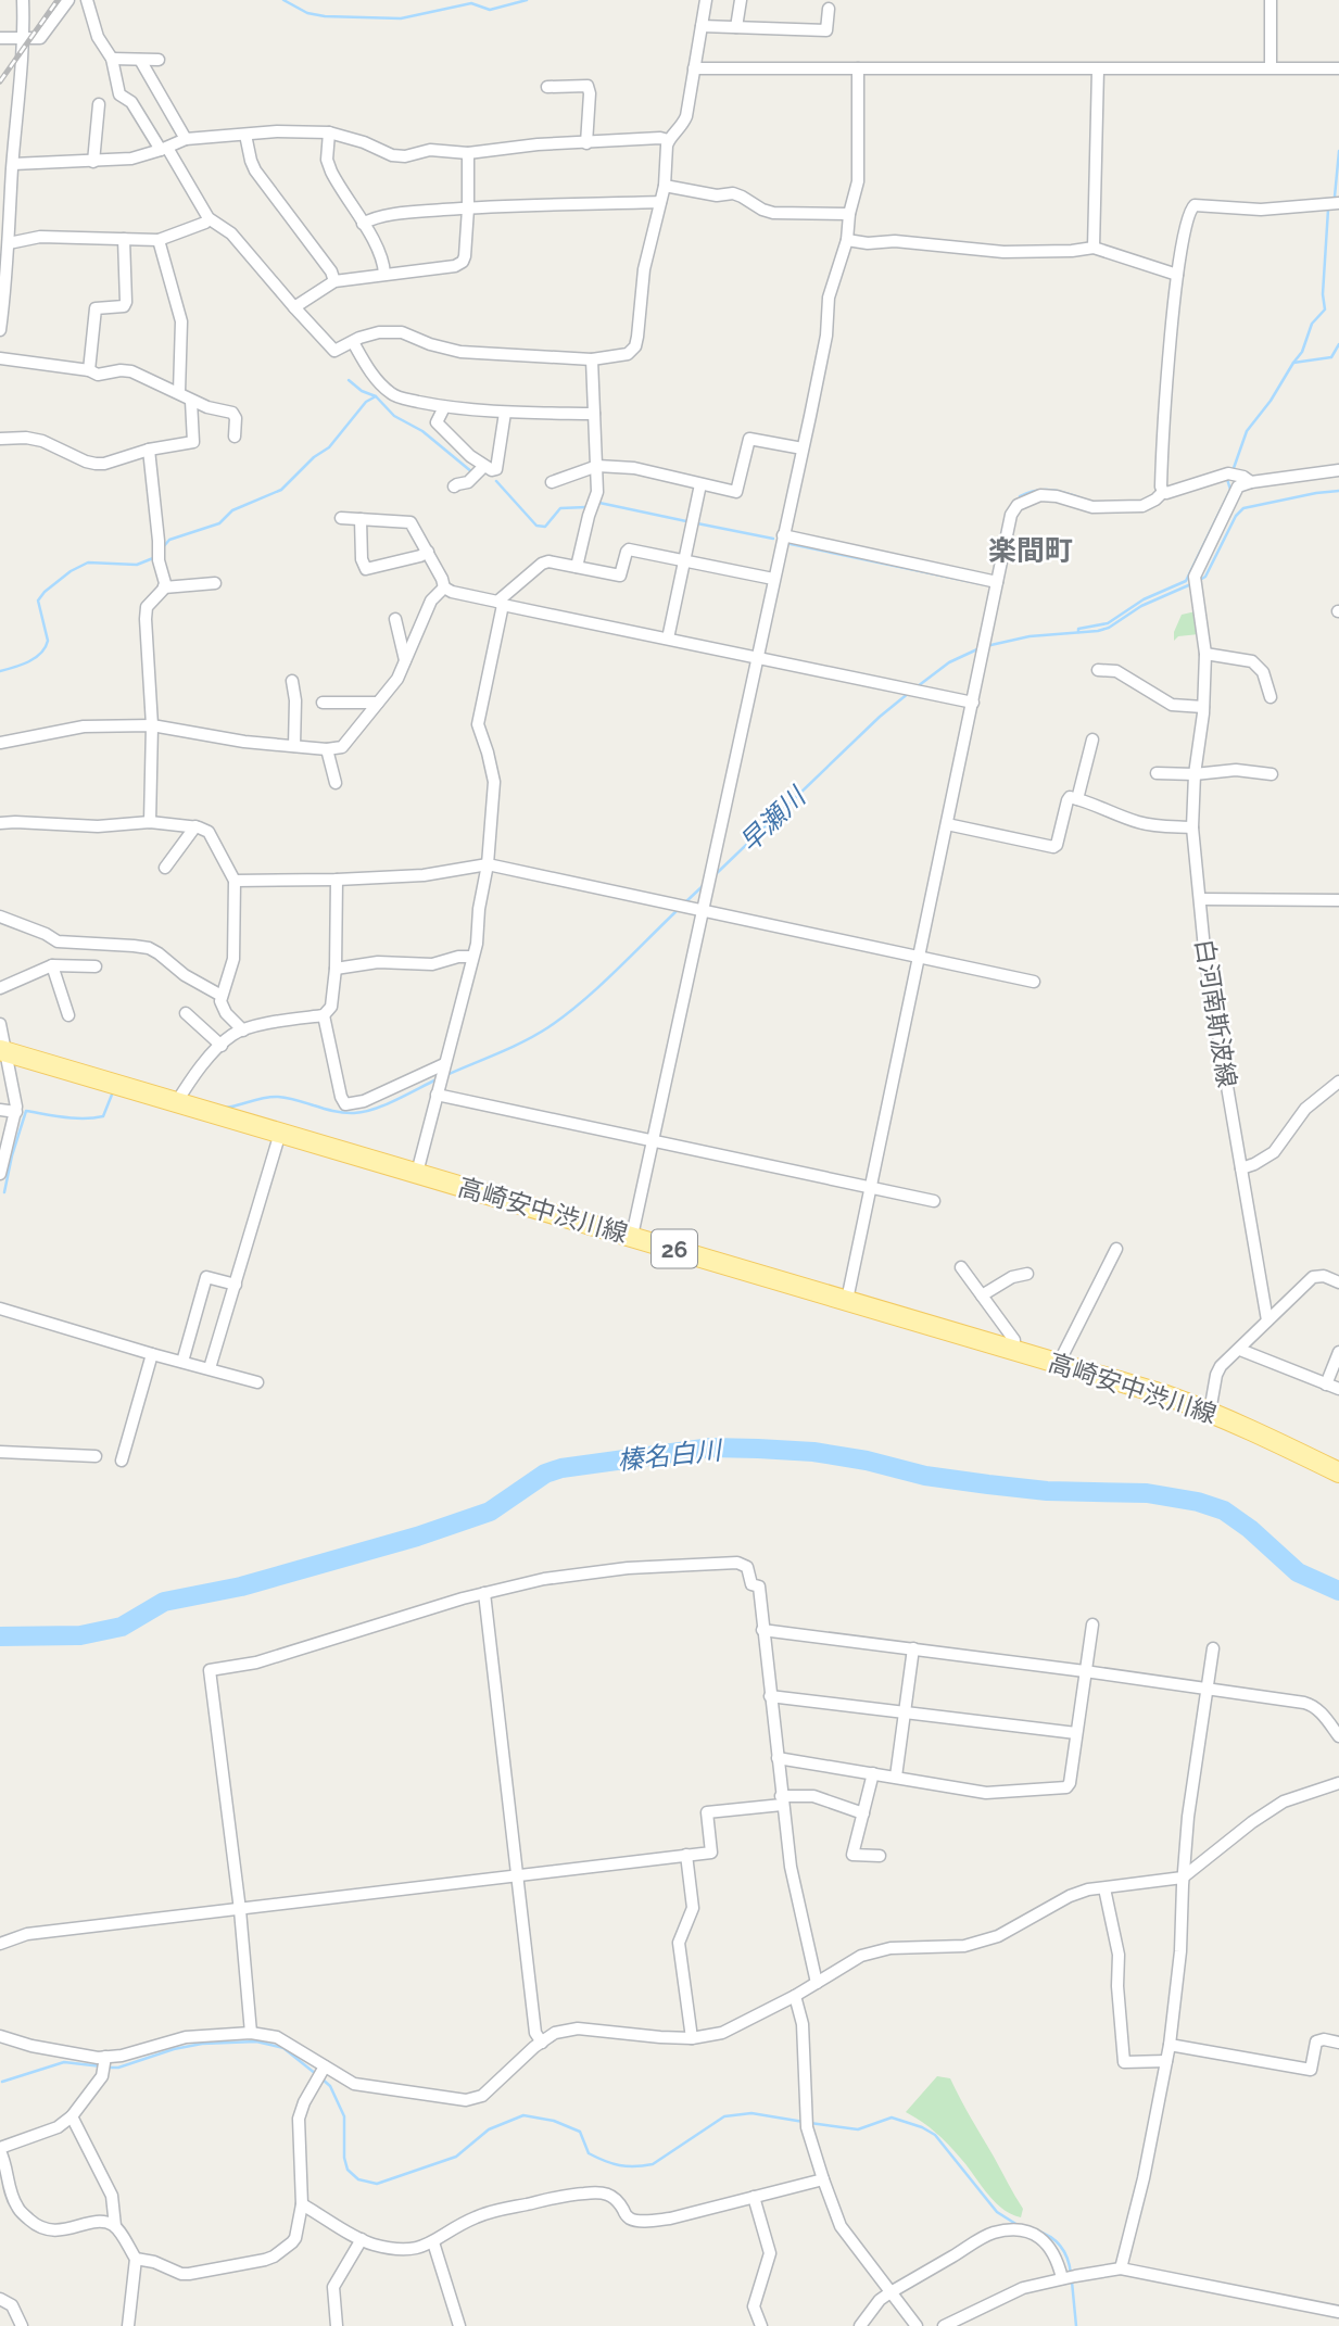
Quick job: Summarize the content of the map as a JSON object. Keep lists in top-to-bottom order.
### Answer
{
  "streets": {
    "main road": ["高崎安中渋川線", "26"],
    "street": ["白河南斯波線"]
  },
  "districts": ["楽間町"],
  "water": ["早瀬川", "榛名白川"]
}
